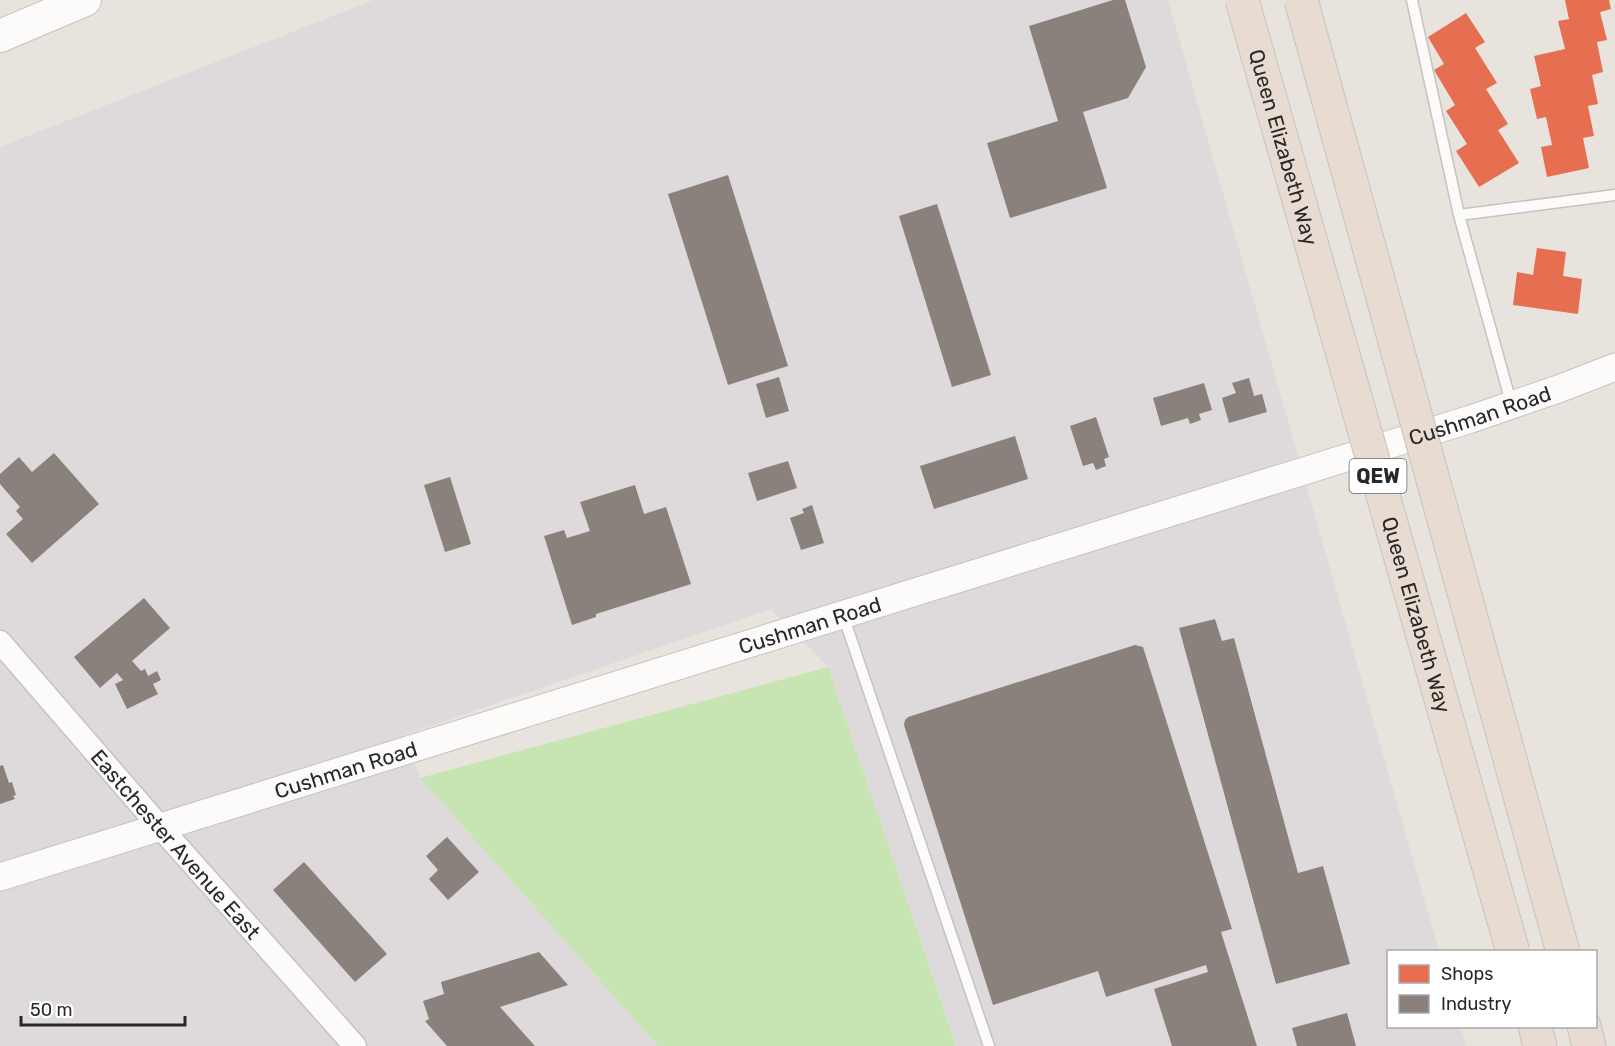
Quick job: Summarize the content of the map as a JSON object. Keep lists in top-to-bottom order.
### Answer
{
  "streets": {
    "highway": ["Queen Elizabeth Way", "QEW"],
    "street": ["Cushman Road", "Eastchester Avenue East"]
  },
  "crossings": [
    ["Cushman Road", "Eastchester Avenue East"]
  ],
  "legend": ["Shops", "Industry"],
  "scale_bar": "50 m"
}
